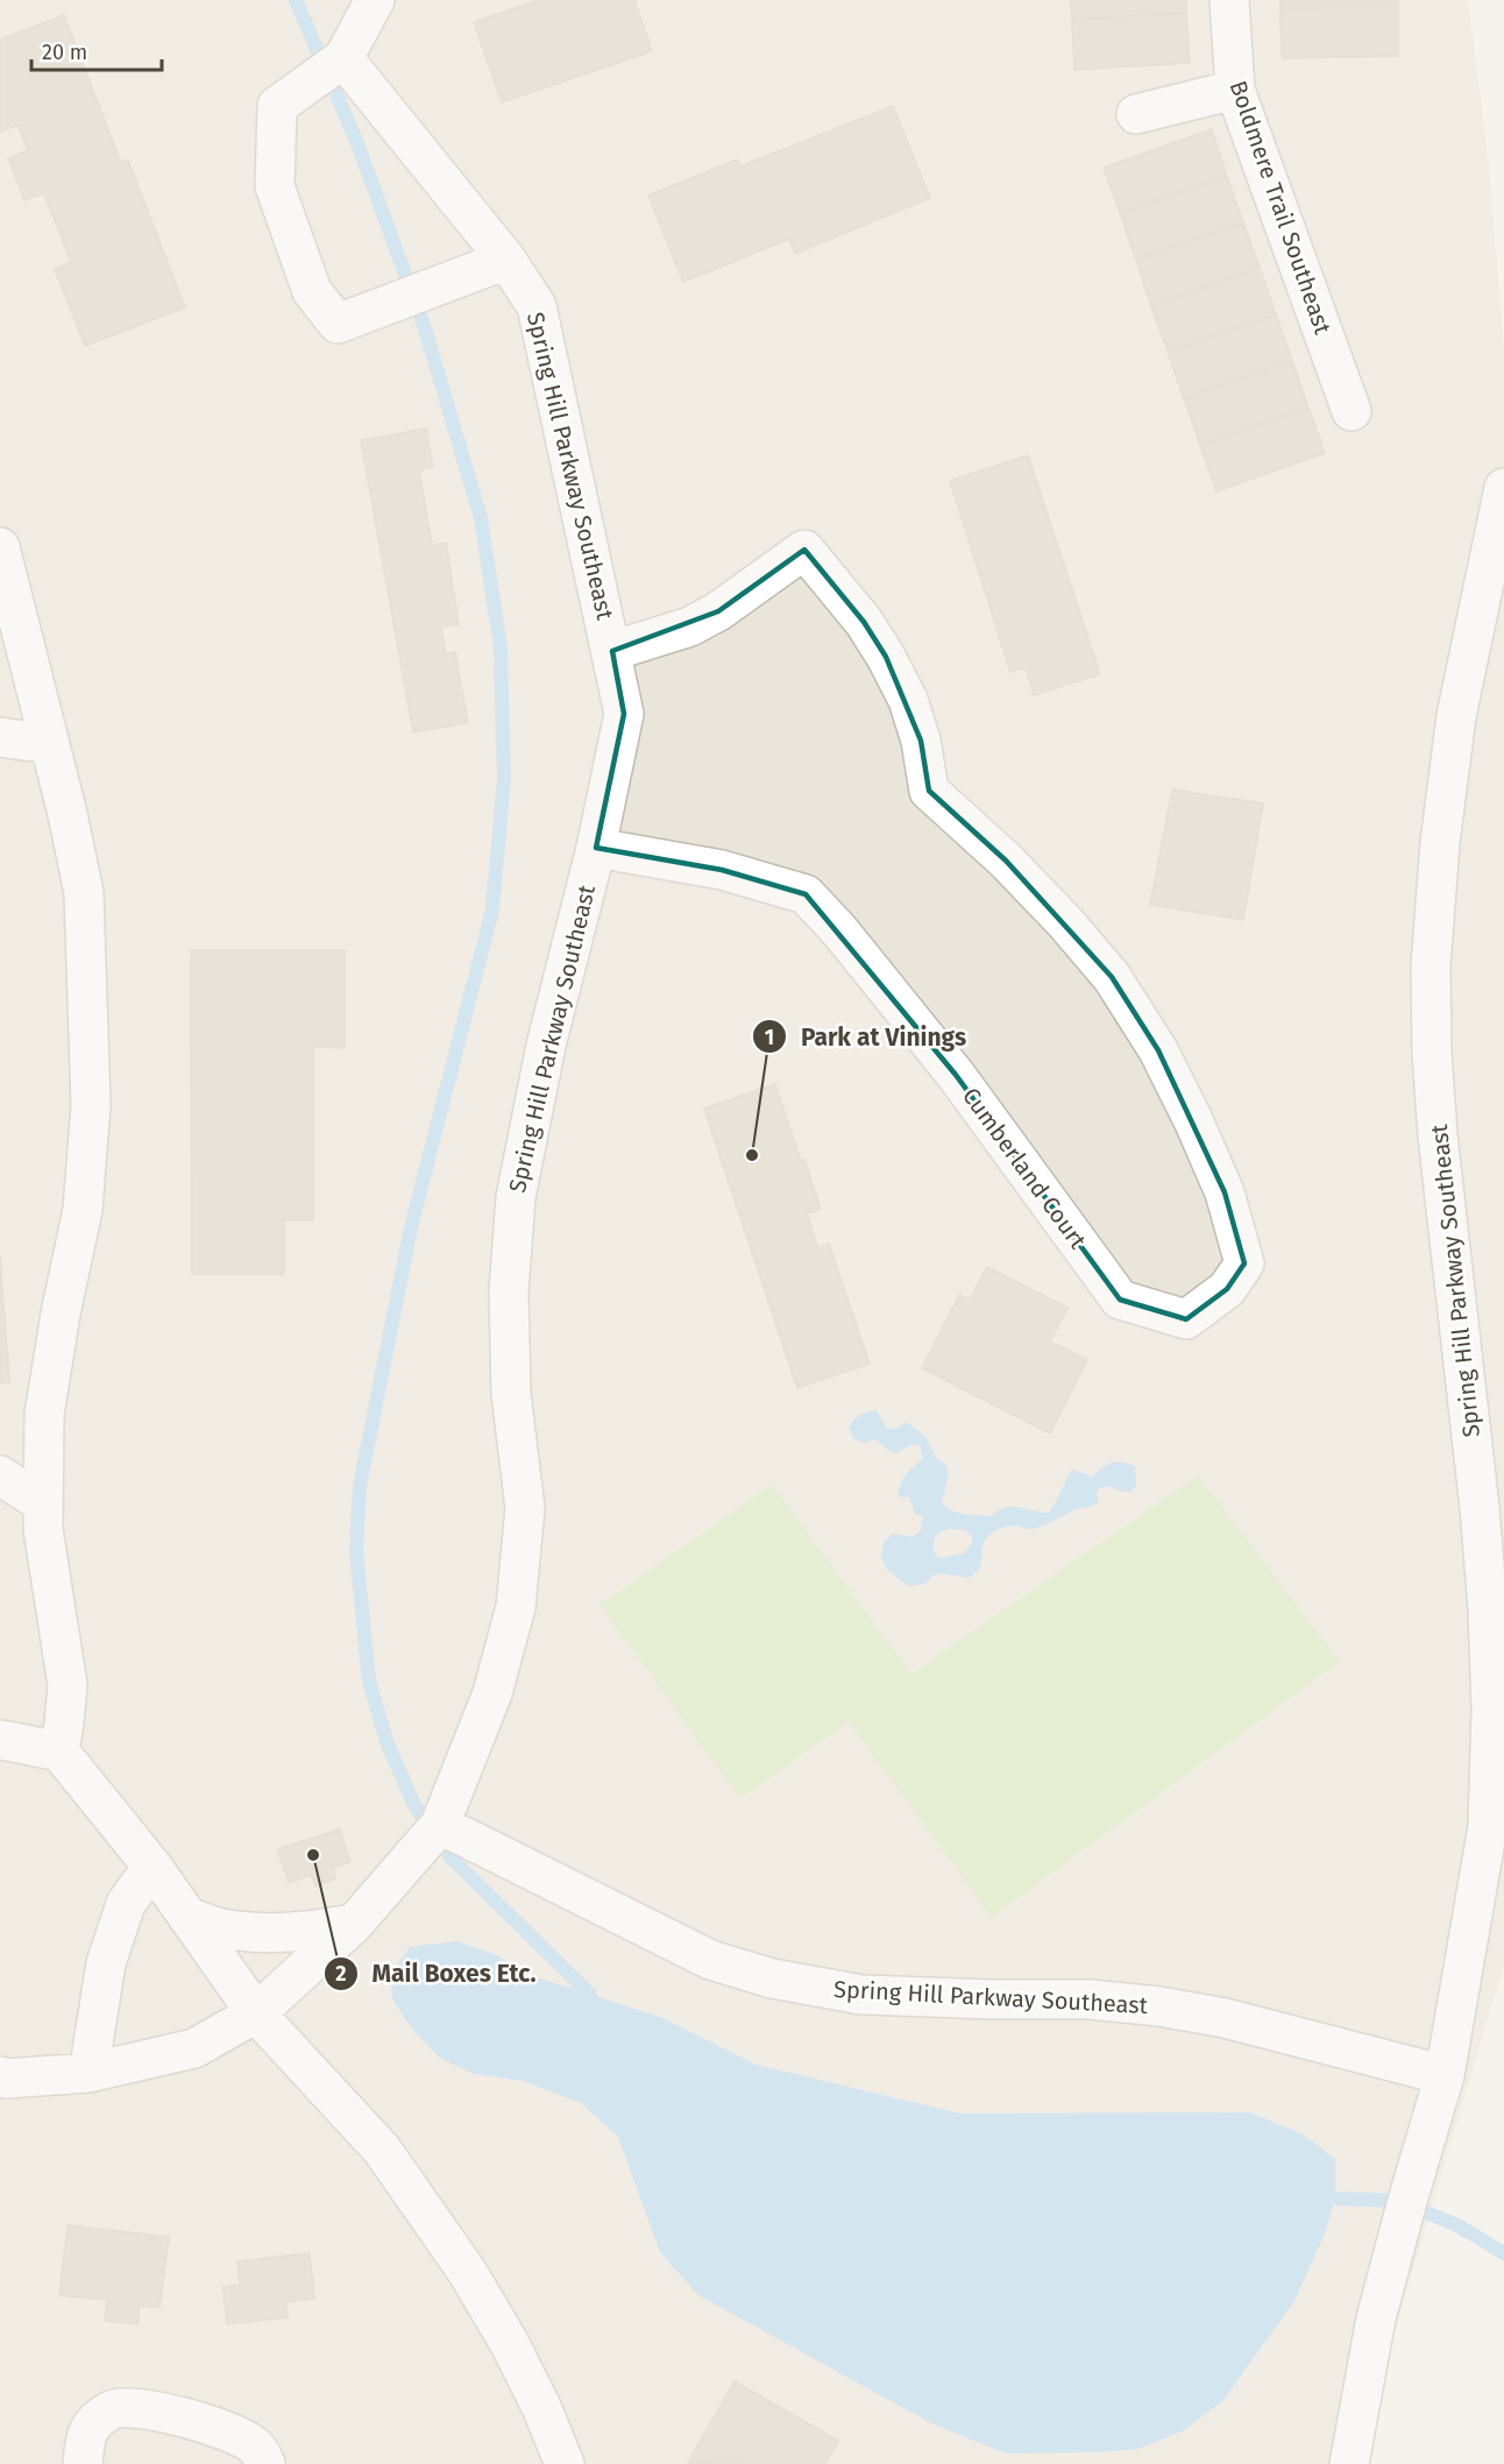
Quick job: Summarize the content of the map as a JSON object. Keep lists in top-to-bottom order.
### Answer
{
  "streets": {
    "street": ["Boldmere Trail Southeast", "Spring Hill Parkway Southeast", "Cumberland Court"]
  },
  "crossings": [
    ["Spring Hill Parkway Southeast", "Cumberland Court"]
  ],
  "places": ["Park at Vinings", "Mail Boxes Etc."],
  "scale_bar": "20 m"
}
